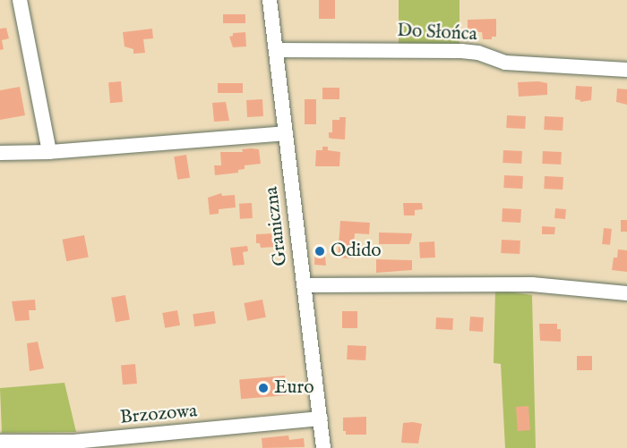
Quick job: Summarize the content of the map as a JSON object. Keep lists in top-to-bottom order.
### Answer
{
  "streets": {
    "street": ["Do Słońca", "Graniczna", "Brzozowa"]
  },
  "crossings": [
    ["Do Słońca", "Graniczna"],
    ["Graniczna", "Brzozowa"]
  ],
  "places": ["Odido", "Euro"]
}
